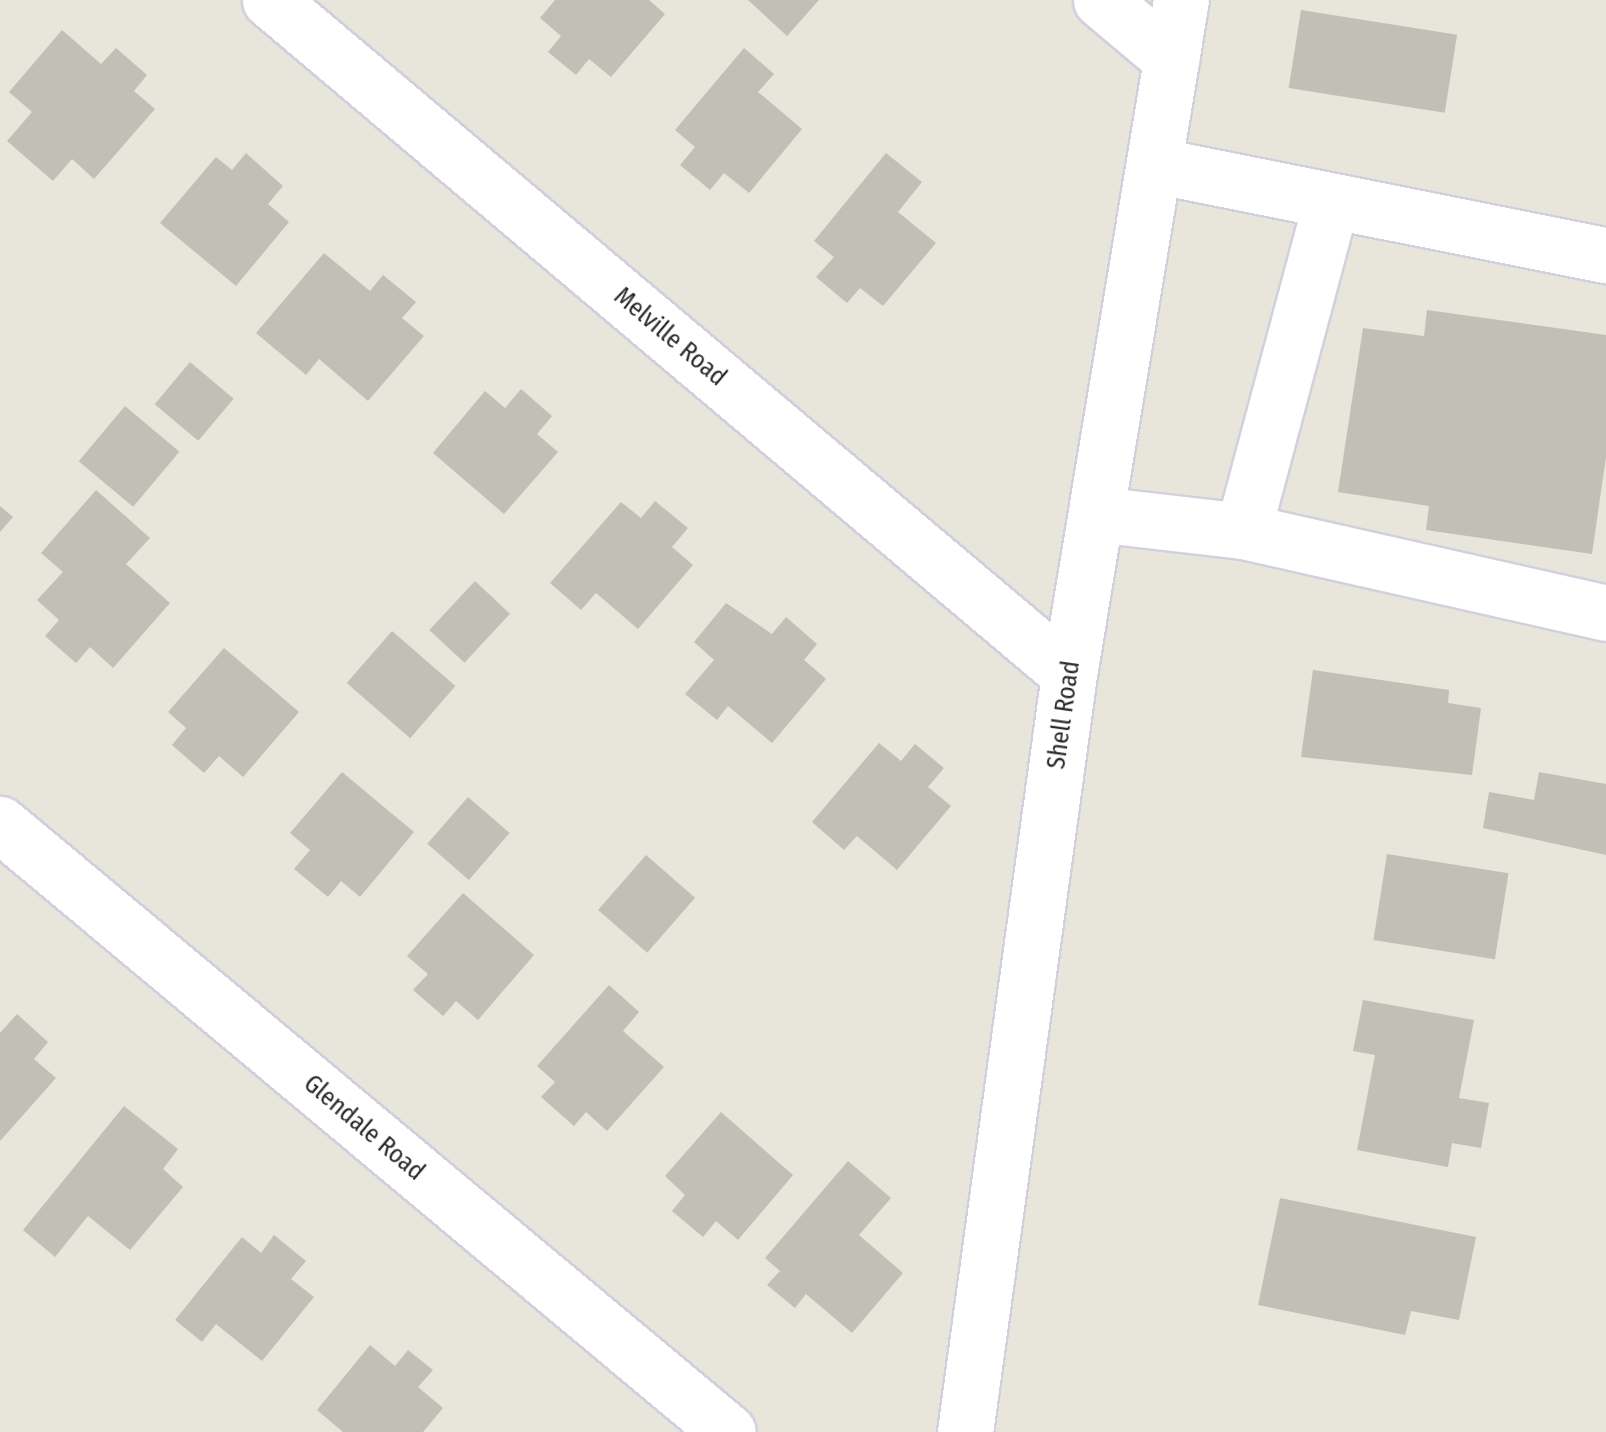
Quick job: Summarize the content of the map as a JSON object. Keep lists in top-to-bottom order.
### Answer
{
  "streets": {
    "street": ["Melville Road", "Shell Road", "Glendale Road"]
  },
  "crossings": [
    ["Melville Road", "Shell Road"]
  ]
}
